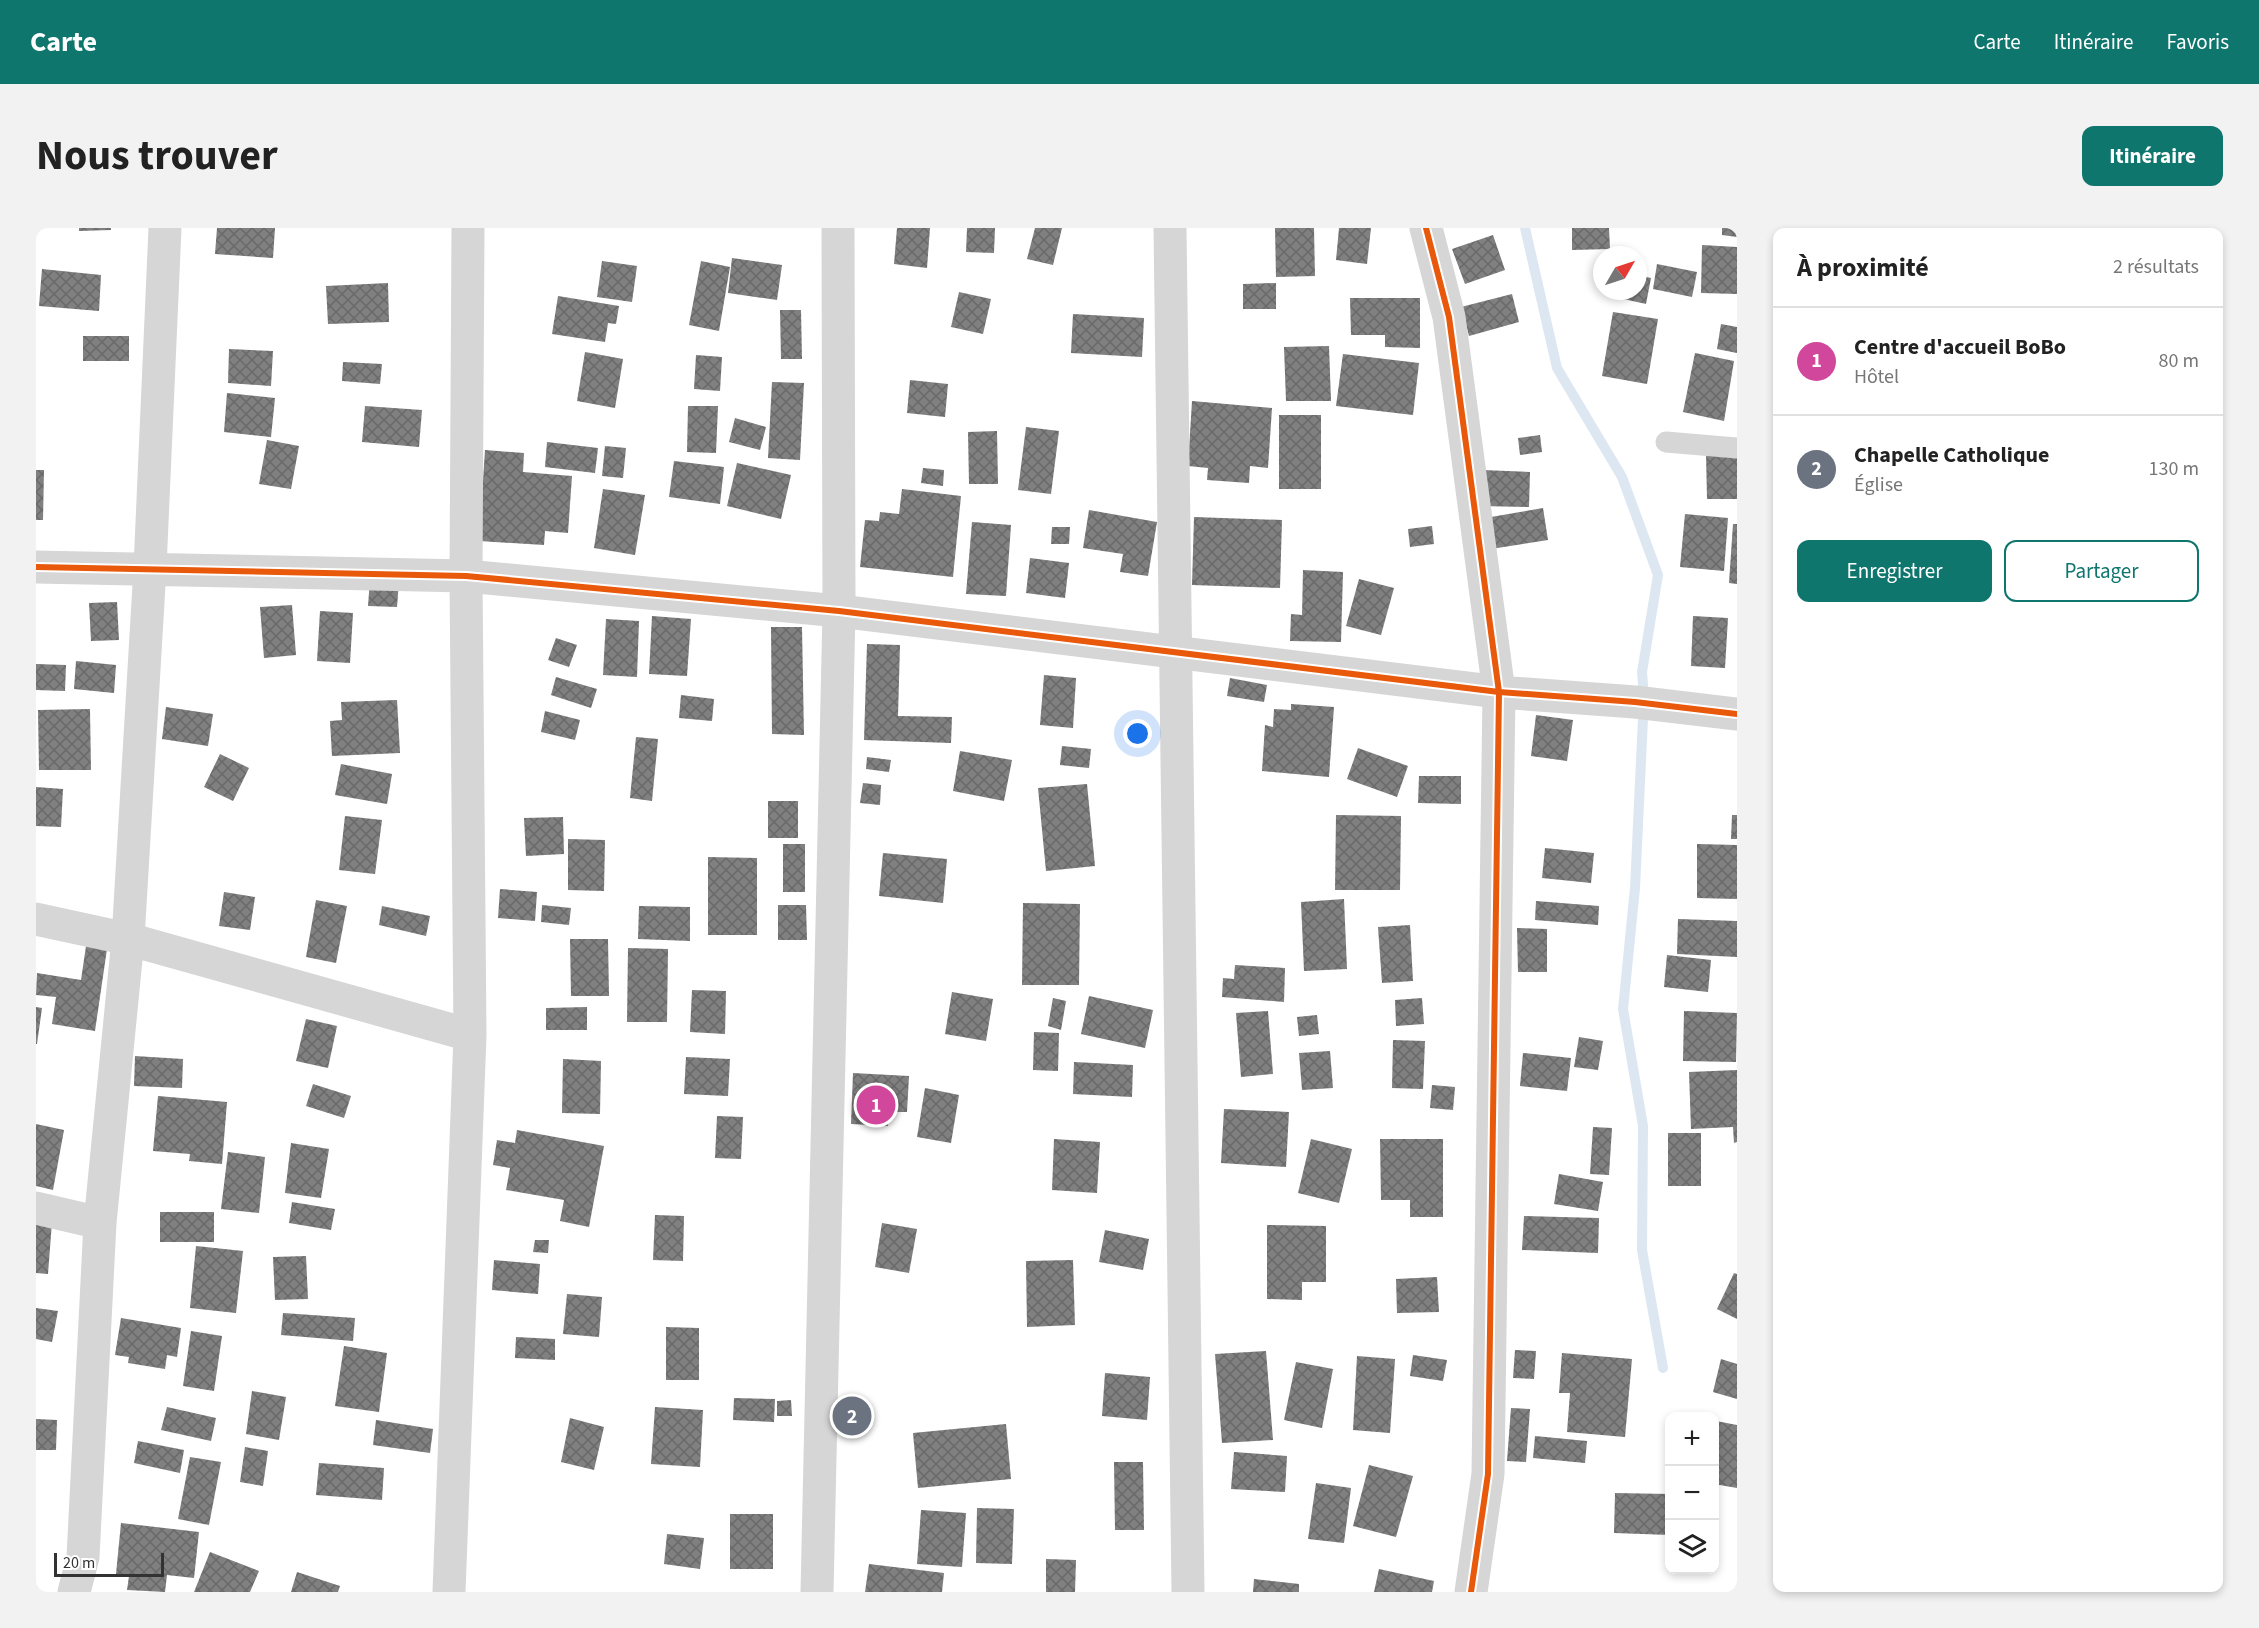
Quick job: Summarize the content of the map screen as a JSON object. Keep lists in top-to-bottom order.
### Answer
{
  "scale_bar": "20 m",
  "north": "top right",
  "page": {
    "header": "Carte",
    "nav": ["Carte", "Itinéraire", "Favoris"],
    "title": "Nous trouver",
    "buttons": [
      "Itinéraire",
      ["Enregistrer", "Partager"]
    ],
    "heading": ["À proximité", "2 résultats"],
    "list": [
      {
        "mark": "1",
        "name": "Centre d'accueil BoBo",
        "note": "Hôtel",
        "value": "80 m"
      },
      {
        "mark": "2",
        "name": "Chapelle Catholique",
        "note": "Église",
        "value": "130 m"
      }
    ],
    "pins": ["1", "2"],
    "map_buttons": ["+", "−"],
    "scale": "20 m"
  }
}
